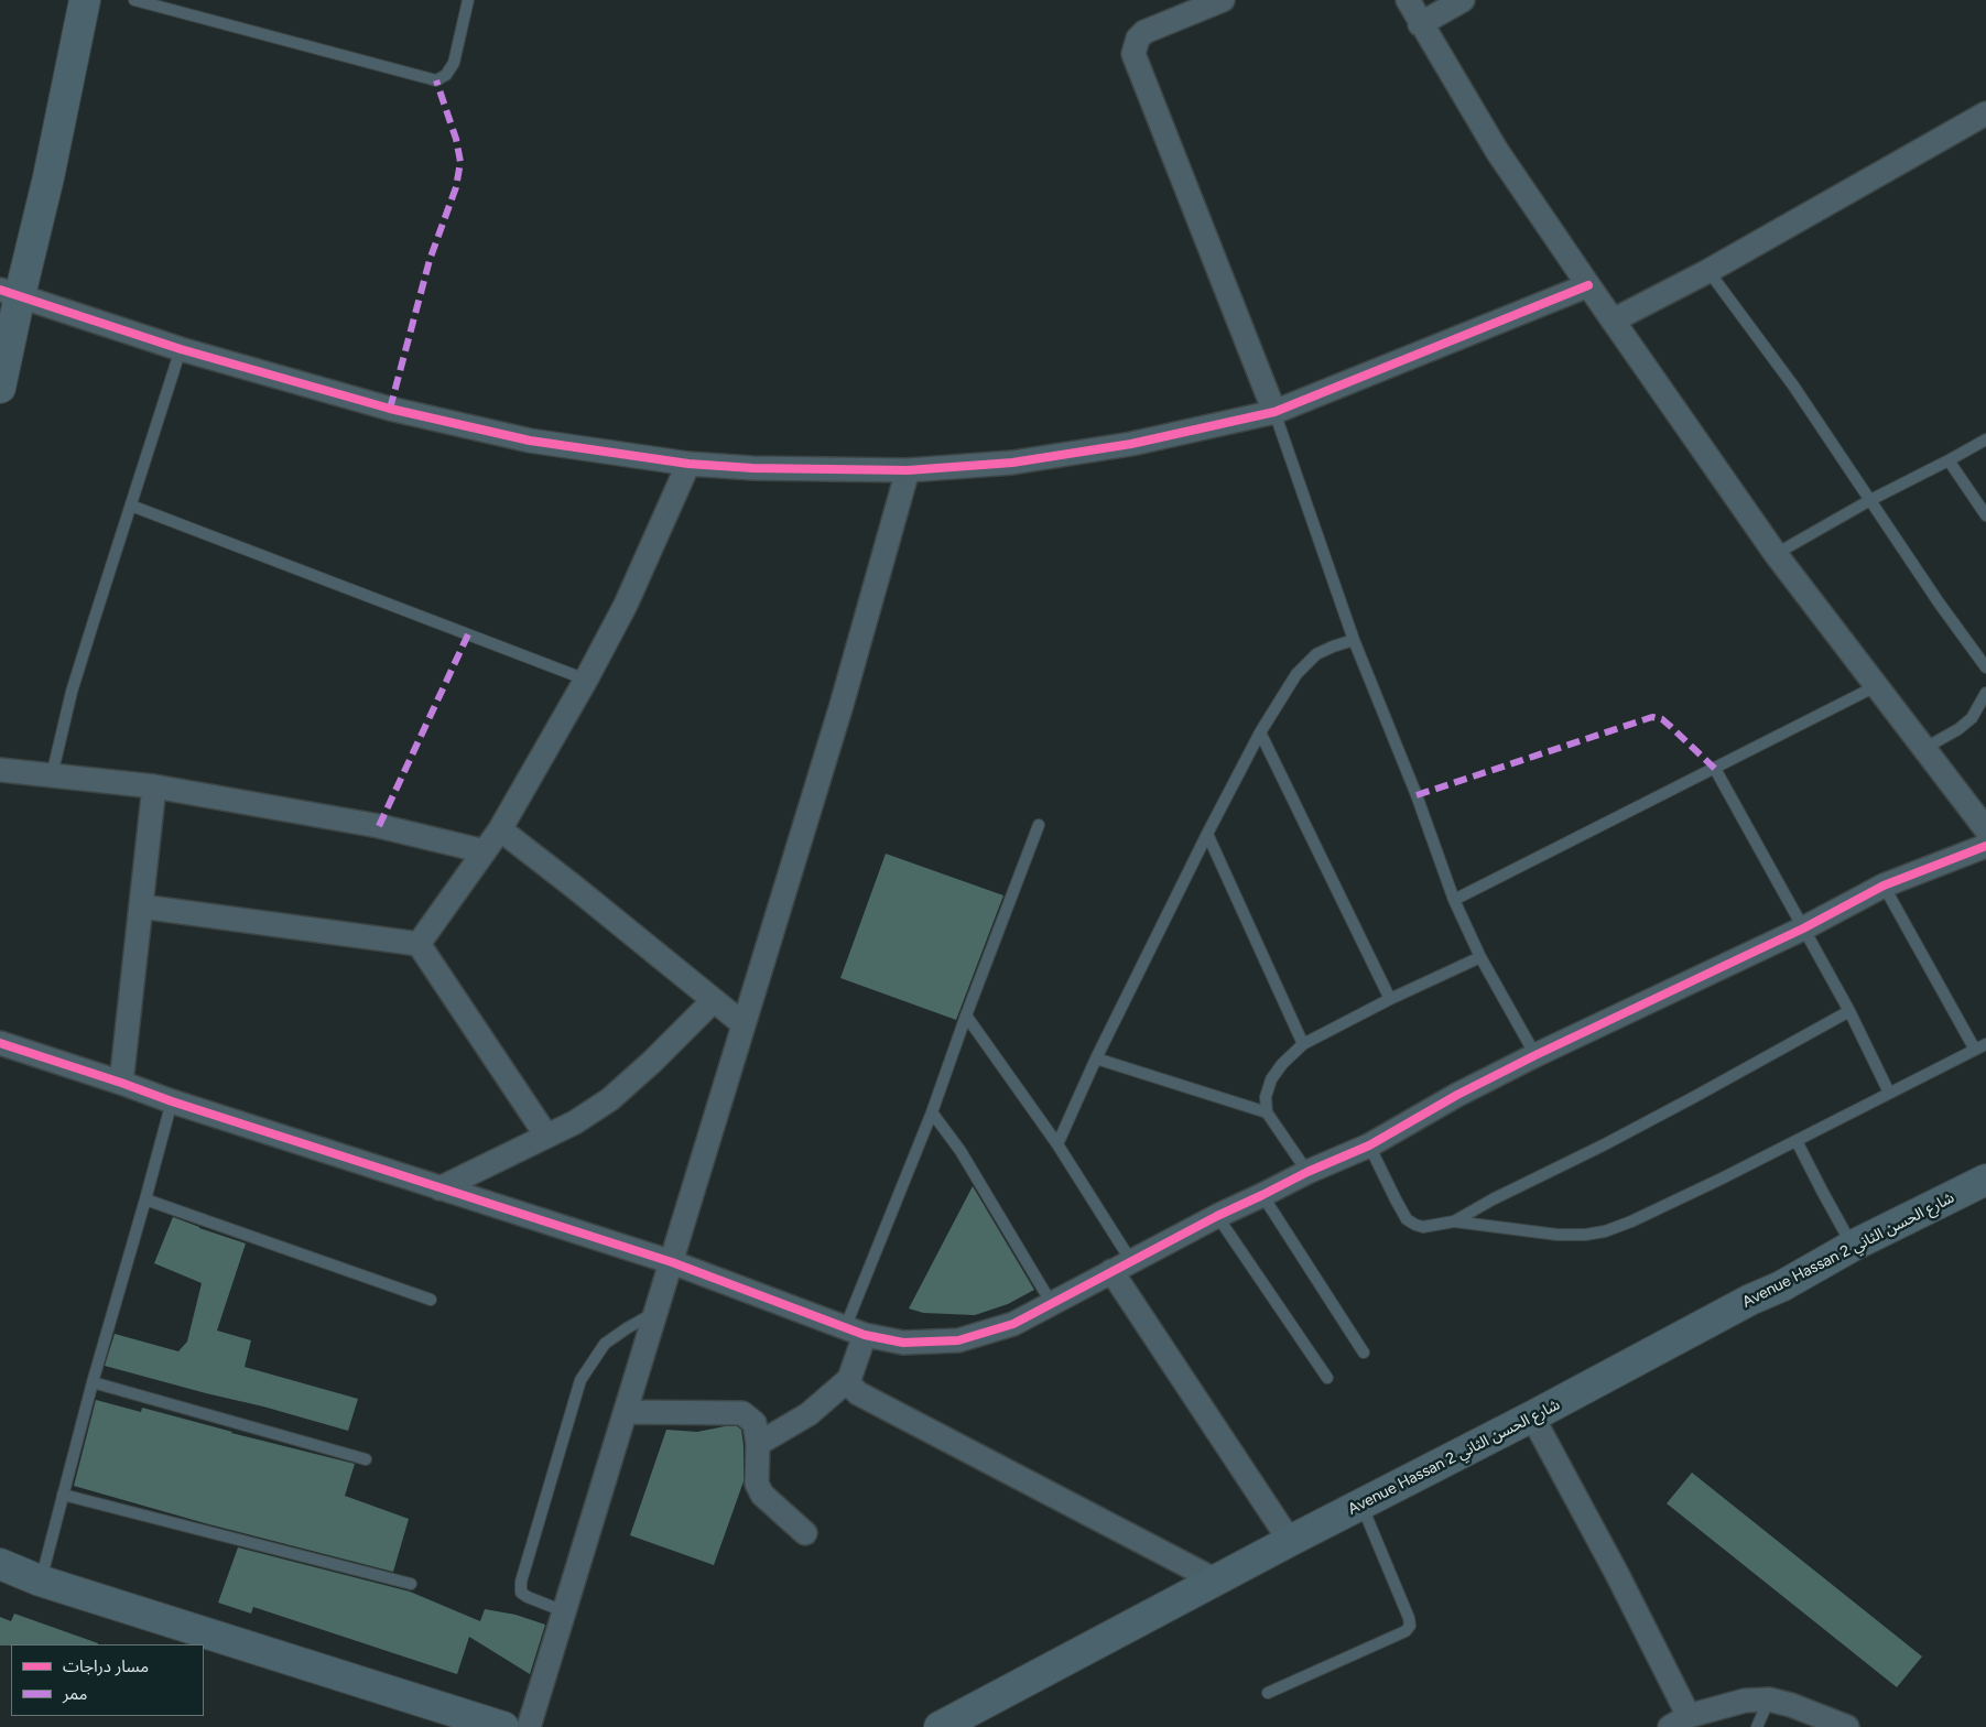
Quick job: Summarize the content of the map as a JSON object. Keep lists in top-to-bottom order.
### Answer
{
  "streets": {
    "main road": ["Avenue Hassan 2 شارع الحسن الثاني"]
  },
  "legend": ["مسار دراجات", "ممر"]
}
